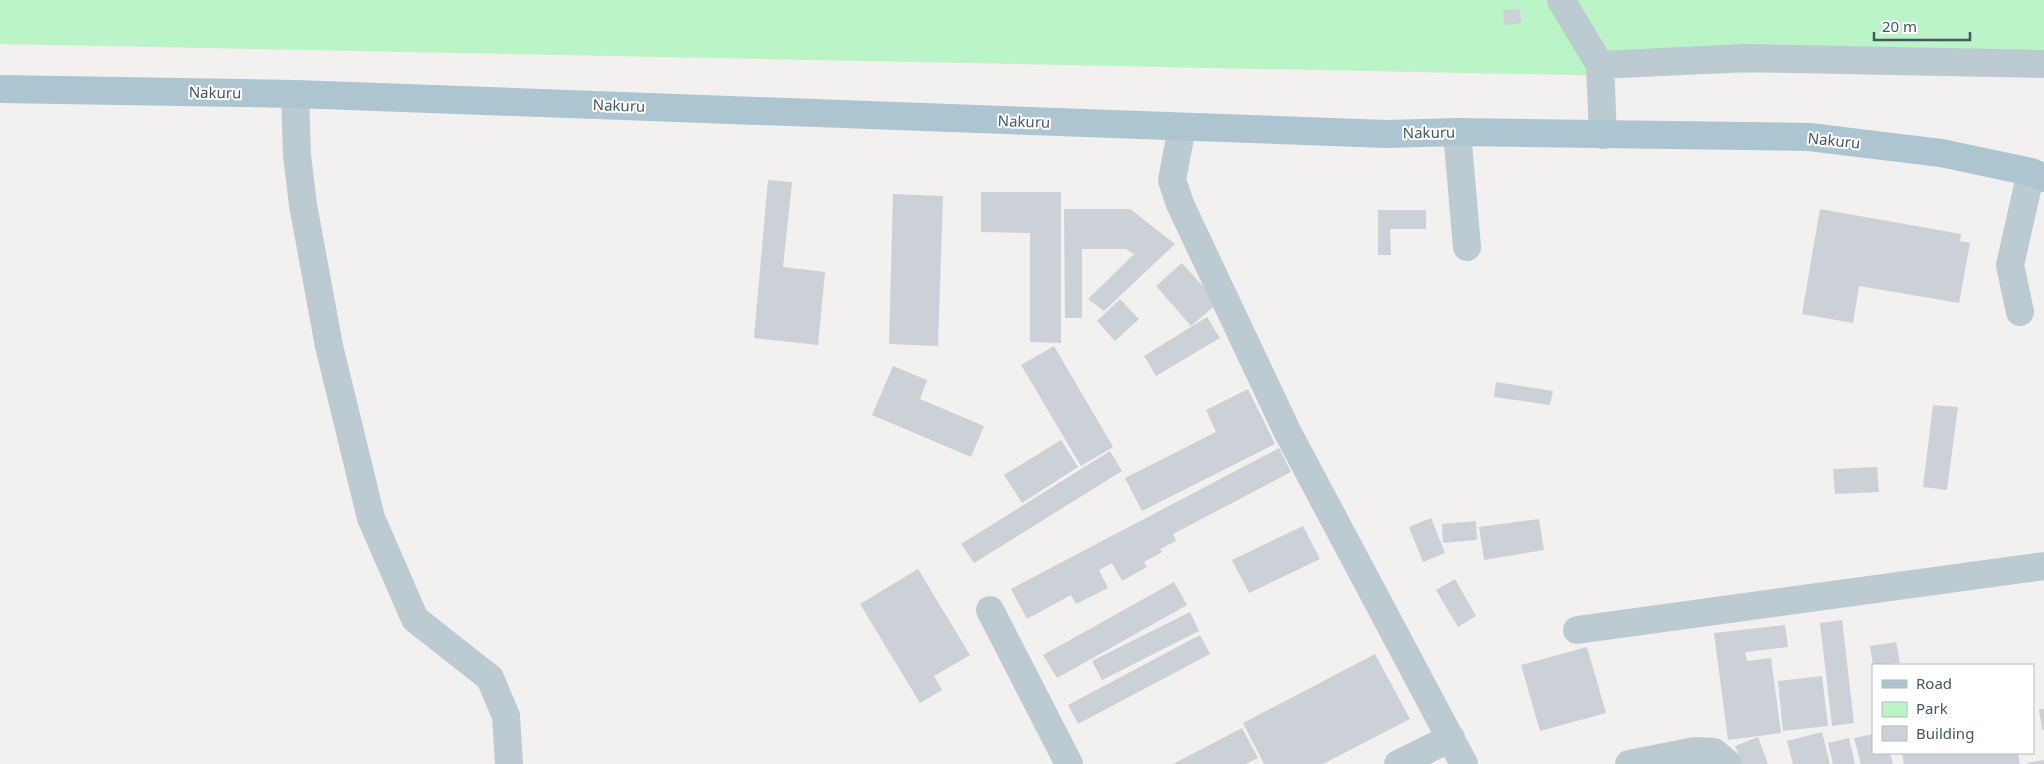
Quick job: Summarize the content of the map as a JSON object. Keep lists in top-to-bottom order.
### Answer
{
  "streets": {
    "main road": ["Nakuru"]
  },
  "legend": ["Road", "Park", "Building"],
  "scale_bar": "20 m"
}
